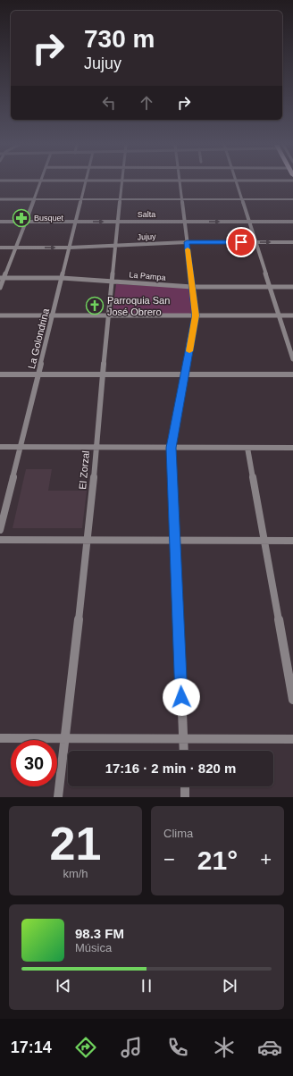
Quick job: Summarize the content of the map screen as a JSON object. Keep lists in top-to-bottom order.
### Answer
{
  "streets": {
    "street": [
      "Salta",
      "Jujuy",
      "La Pampa",
      "La Golondrina",
      "El Zorzal"
    ]
  },
  "crossings": [
    ["Salta", "La Golondrina"],
    ["Salta", "El Zorzal"],
    ["Jujuy", "La Golondrina"],
    ["Jujuy", "El Zorzal"],
    ["La Pampa", "La Golondrina"],
    ["La Pampa", "El Zorzal"]
  ],
  "places": {
    "pharmacy": ["Busquet"],
    "church": ["Parroquia San José Obrero"]
  },
  "page": {
    "turn": ["730 m", "Jujuy"],
    "limit": "30",
    "trip": "17:16 · 2 min · 820 m",
    "tile": [
      ["21", "km/h"],
      "Clima"
    ],
    "heat": ["−", "21°", "+"],
    "song": ["98.3 FM", "Música"],
    "tabs": "17:14"
  }
}
